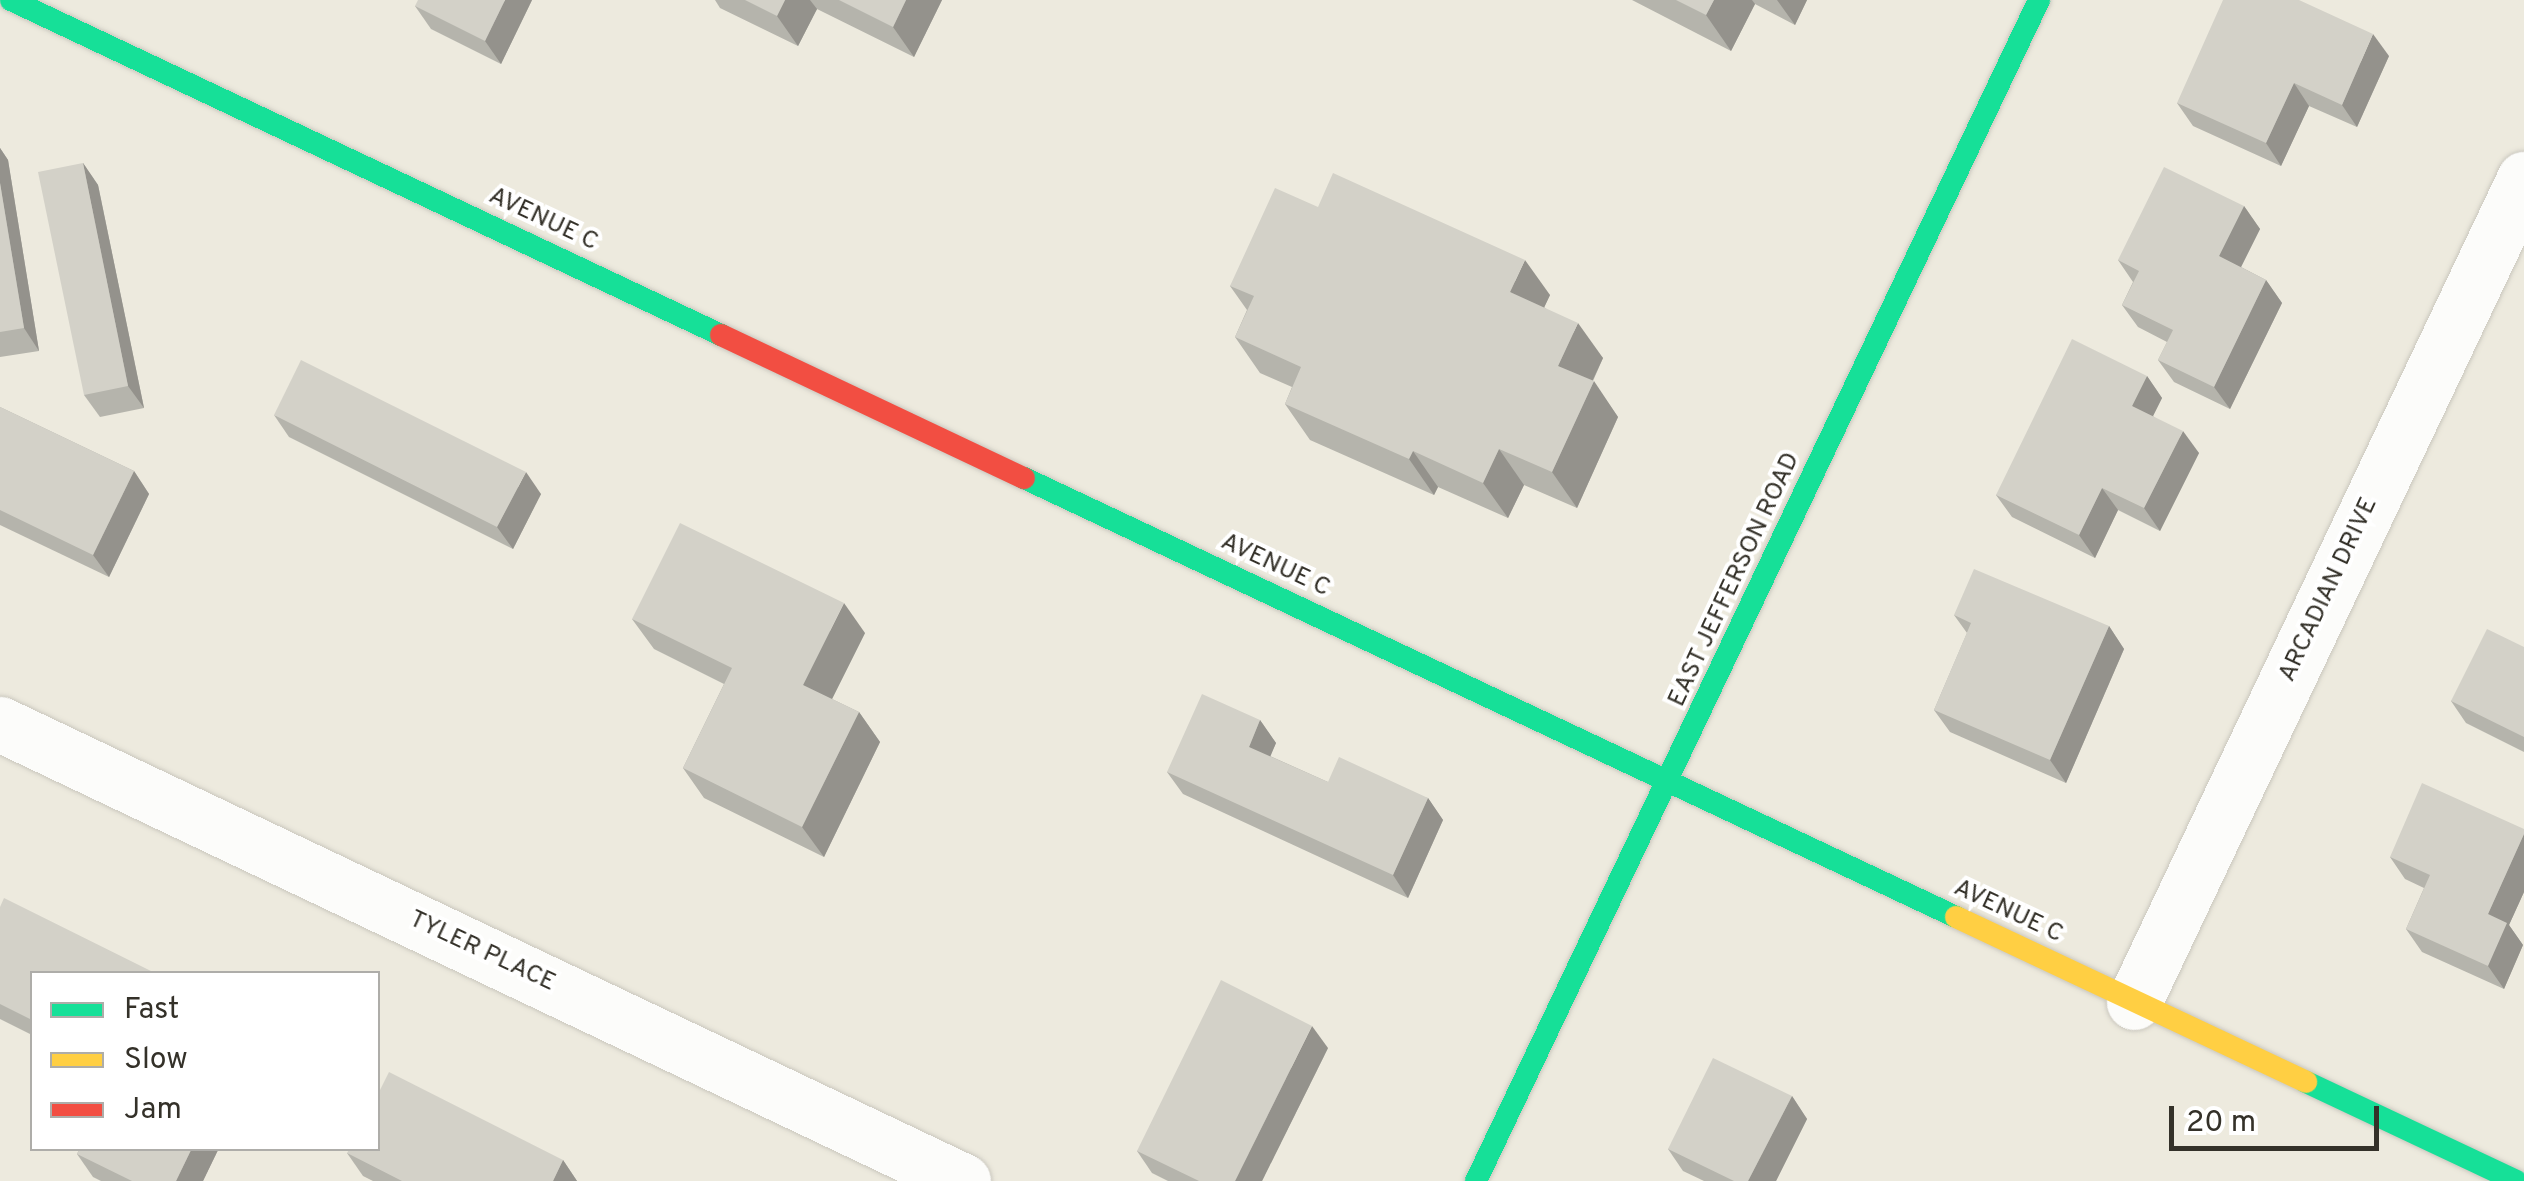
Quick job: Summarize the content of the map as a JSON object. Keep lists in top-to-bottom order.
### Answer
{
  "streets": {
    "main road": ["AVENUE C", "EAST JEFFERSON ROAD"],
    "street": ["ARCADIAN DRIVE", "TYLER PLACE"]
  },
  "crossings": [
    ["AVENUE C", "EAST JEFFERSON ROAD"],
    ["AVENUE C", "ARCADIAN DRIVE"]
  ],
  "legend": ["Fast", "Slow", "Jam"],
  "scale_bar": "20 m"
}
